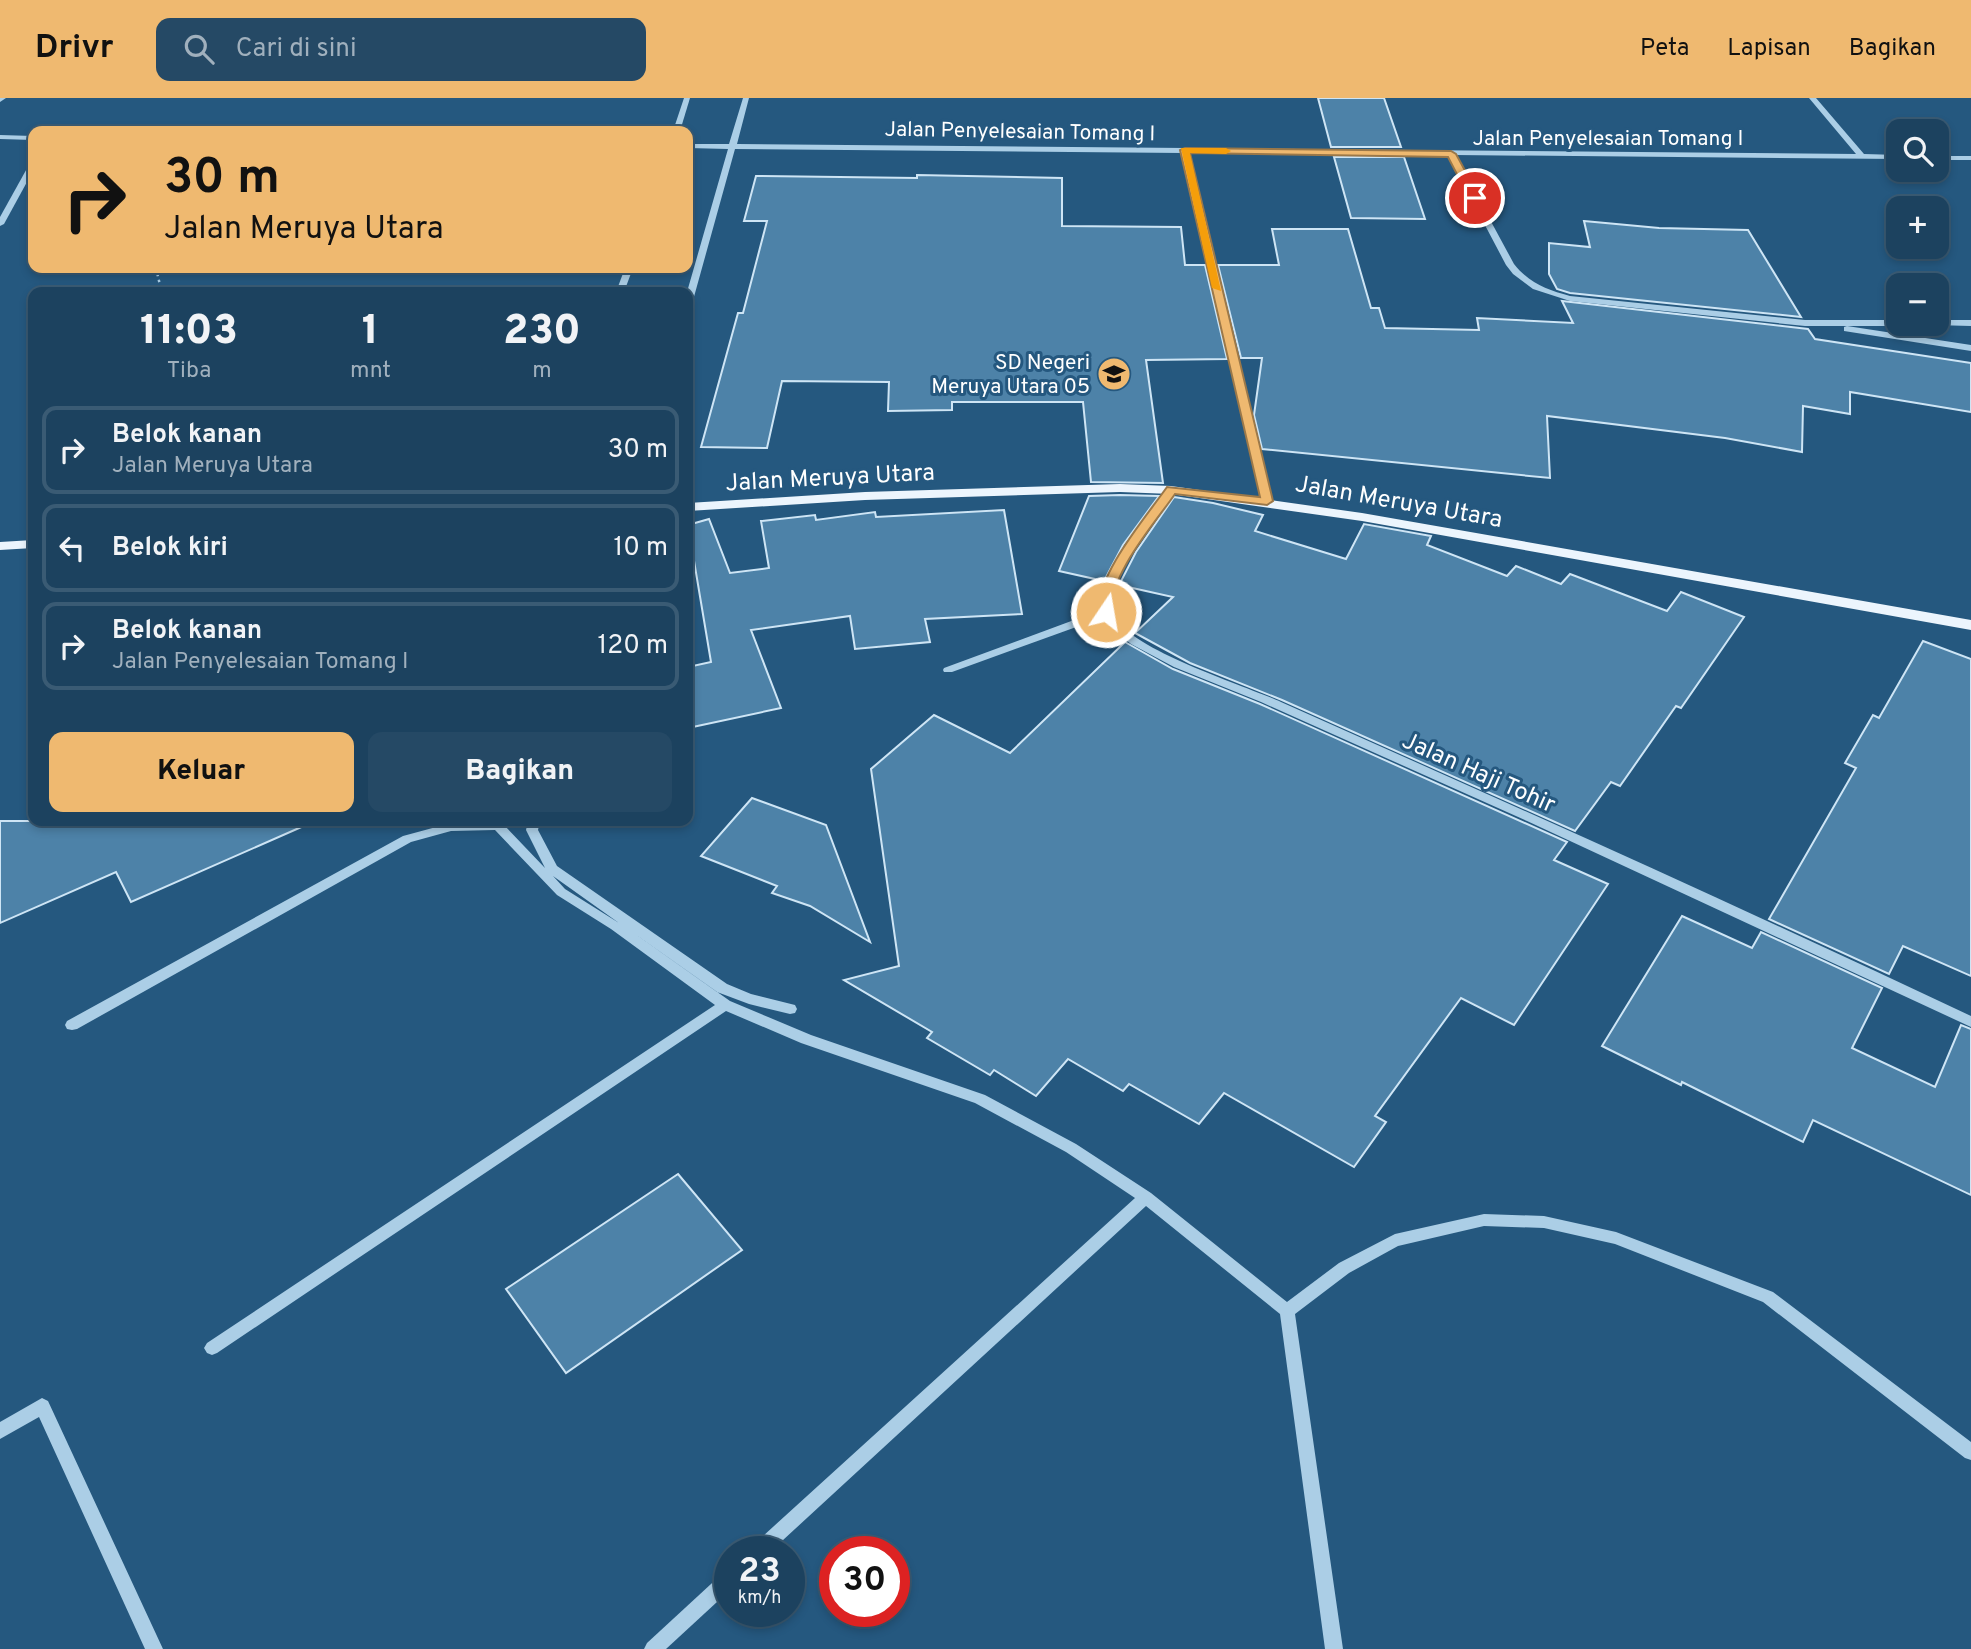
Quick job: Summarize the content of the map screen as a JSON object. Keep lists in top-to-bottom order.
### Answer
{
  "streets": {
    "main road": ["Jalan Meruya Utara"],
    "street": ["Jalan Penyelesaian Tomang I", "Jalan Haji Tohir"]
  },
  "places": {
    "school or university": ["SD Negeri Meruya Utara 05"]
  },
  "page": {
    "header": "Drivr",
    "search": "Cari di sini",
    "nav": ["Peta", "Lapisan", "Bagikan"],
    "map_buttons": ["+", "−"],
    "turn": ["30 m", "Jalan Meruya Utara"],
    "eta": [
      "11:03",
      "Tiba",
      "1",
      "mnt",
      "230",
      "m"
    ],
    "list": [
      {
        "name": "Belok kanan",
        "note": "Jalan Meruya Utara",
        "value": "30 m"
      },
      {
        "name": "Belok kiri",
        "value": "10 m"
      },
      {
        "name": "Belok kanan",
        "note": "Jalan Penyelesaian Tomang I",
        "value": "120 m"
      }
    ],
    "buttons": ["Keluar", "Bagikan"],
    "speed": "23 km/h",
    "limit": "30"
  }
}
